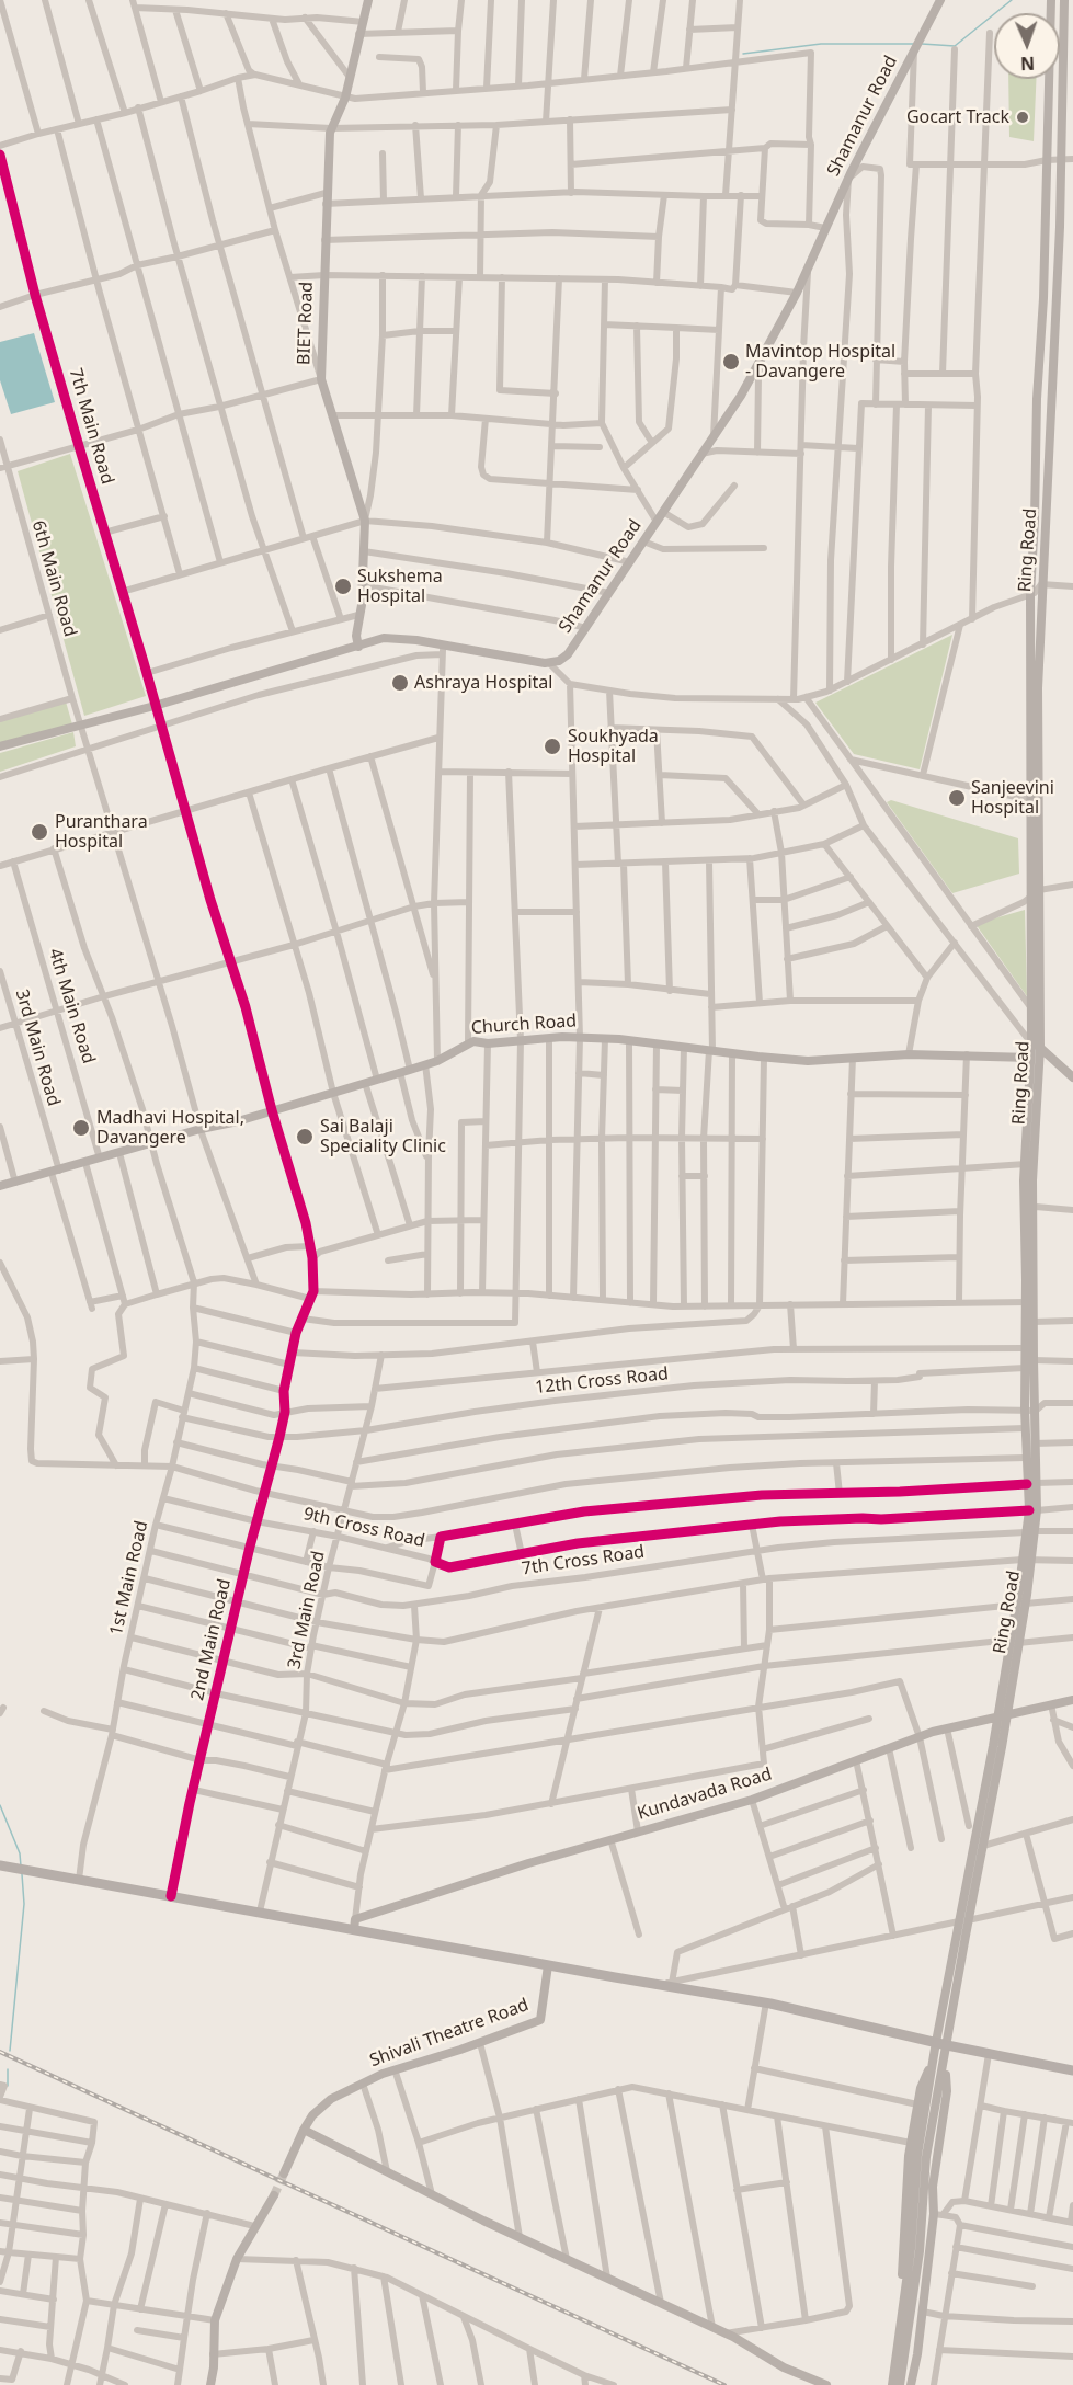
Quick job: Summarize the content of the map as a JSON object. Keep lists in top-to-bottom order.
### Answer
{
  "streets": {
    "main road": [
      "Shamanur Road",
      "BIET Road",
      "Ring Road",
      "Church Road",
      "Kundavada Road",
      "Shivali Theatre Road"
    ],
    "street": [
      "7th Main Road",
      "6th Main Road",
      "4th Main Road",
      "3rd Main Road",
      "12th Cross Road",
      "9th Cross Road",
      "7th Cross Road",
      "1st Main Road",
      "2nd Main Road"
    ]
  },
  "crossings": [
    ["7th Main Road", "Church Road"],
    ["7th Main Road", "2nd Main Road"],
    ["Ring Road", "Church Road"],
    ["Ring Road", "12th Cross Road"],
    ["Ring Road", "7th Cross Road"],
    ["Ring Road", "Kundavada Road"],
    ["6th Main Road", "Church Road"],
    ["4th Main Road", "Church Road"],
    ["Church Road", "3rd Main Road"],
    ["Church Road", "1st Main Road"],
    ["3rd Main Road", "12th Cross Road"],
    ["3rd Main Road", "9th Cross Road"],
    ["3rd Main Road", "7th Cross Road"],
    ["12th Cross Road", "1st Main Road"],
    ["12th Cross Road", "2nd Main Road"],
    ["9th Cross Road", "1st Main Road"],
    ["9th Cross Road", "2nd Main Road"],
    ["7th Cross Road", "1st Main Road"],
    ["7th Cross Road", "2nd Main Road"]
  ],
  "places": [
    "Gocart Track",
    "Mavintop Hospital - Davangere",
    "Sukshema Hospital",
    "Ashraya Hospital",
    "Soukhyada Hospital",
    "Sanjeevini Hospital",
    "Puranthara Hospital",
    "Madhavi Hospital, Davangere",
    "Sai Balaji Speciality Clinic"
  ],
  "north": "bottom"
}
